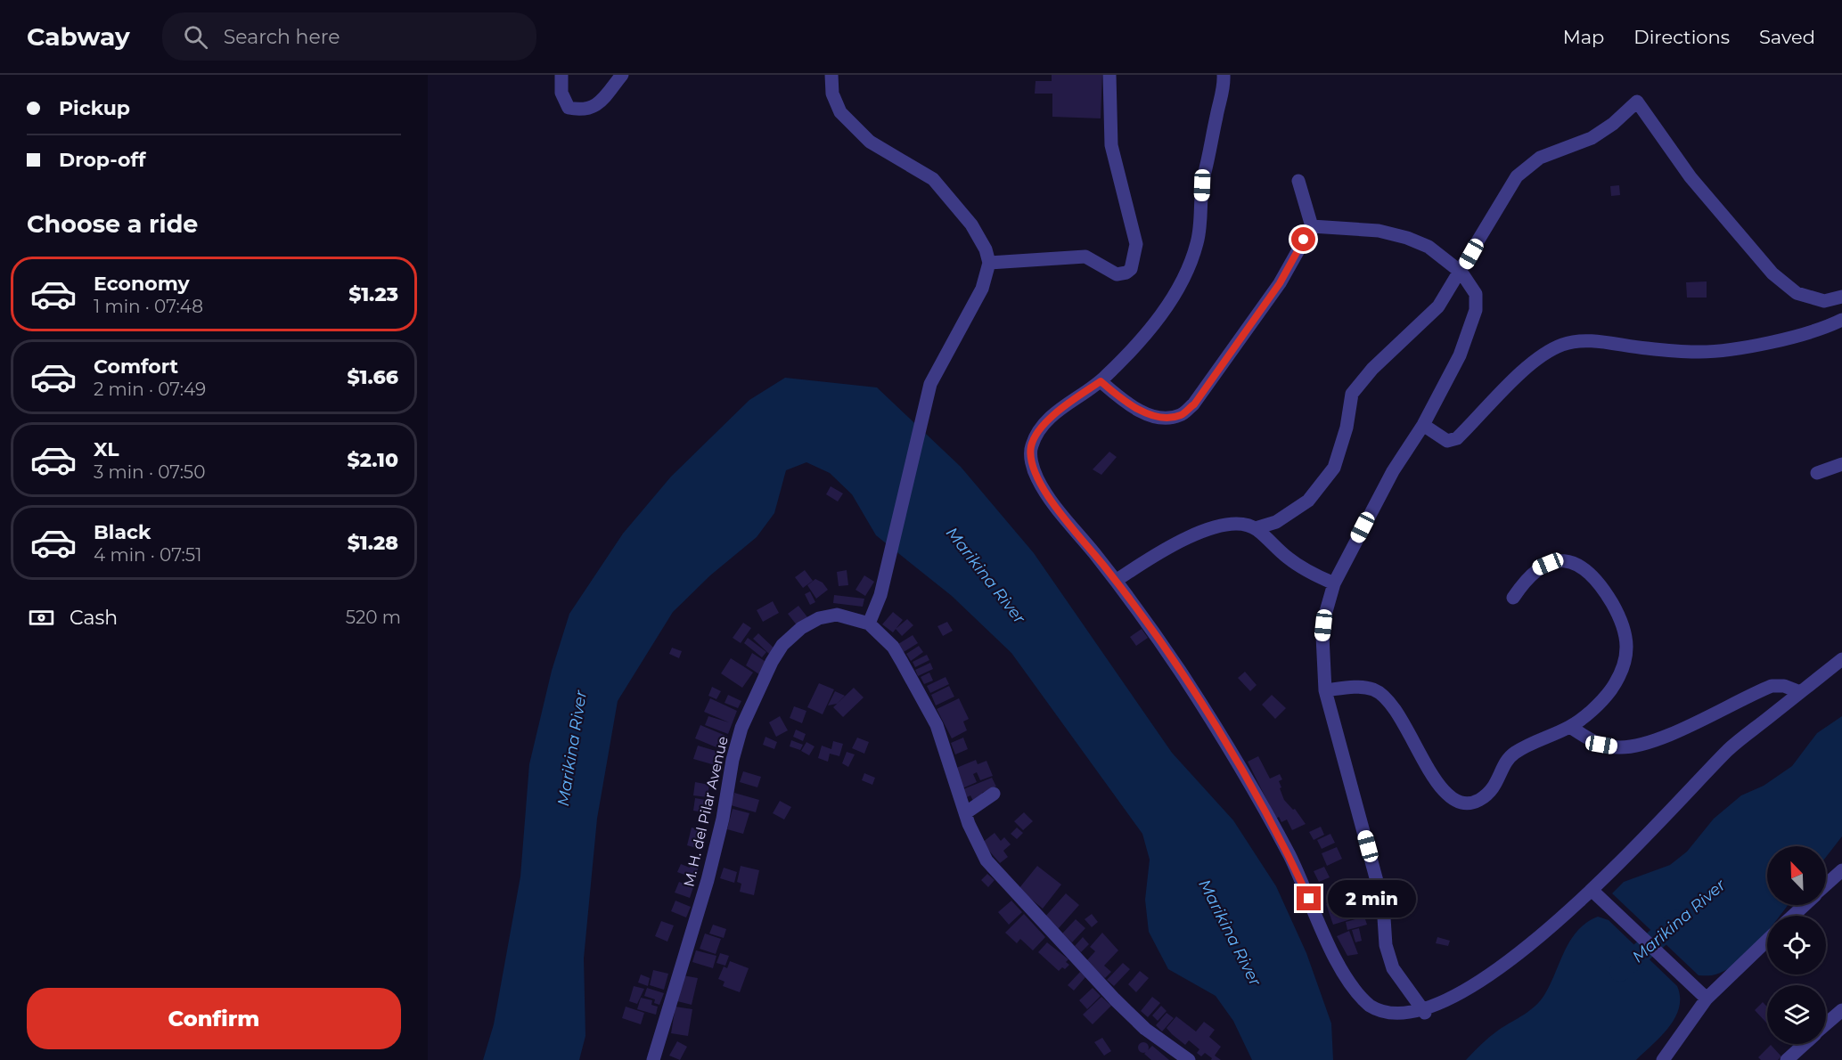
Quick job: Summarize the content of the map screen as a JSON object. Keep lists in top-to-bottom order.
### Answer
{
  "streets": {
    "street": ["M. H. del Pilar Avenue"]
  },
  "water": ["Marikina River"],
  "north": "top left",
  "page": {
    "header": "Cabway",
    "search": "Search here",
    "nav": ["Map", "Directions", "Saved"],
    "banner": ["Pickup", "Drop-off"],
    "heading": "Choose a ride",
    "list": [
      {
        "name": "Economy",
        "note": "1 min · 07:48",
        "value": "$1.23"
      },
      {
        "name": "Comfort",
        "note": "2 min · 07:49",
        "value": "$1.66"
      },
      {
        "name": "XL",
        "note": "3 min · 07:50",
        "value": "$2.10"
      },
      {
        "name": "Black",
        "note": "4 min · 07:51",
        "value": "$1.28"
      }
    ],
    "pay": ["Cash", "520 m"],
    "bubble": "2 min",
    "buttons": "Confirm"
  }
}
